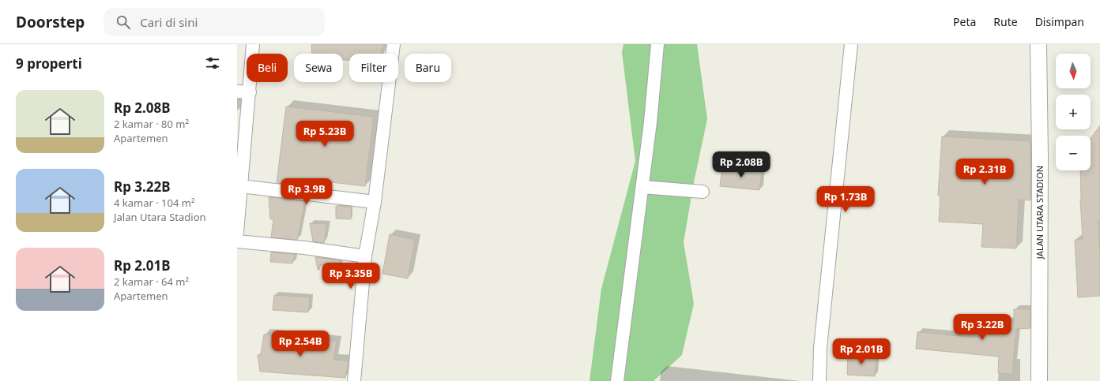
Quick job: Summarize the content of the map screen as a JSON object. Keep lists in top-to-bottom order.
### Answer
{
  "streets": {
    "street": ["JALAN UTARA STADION"]
  },
  "north": "bottom",
  "page": {
    "header": "Doorstep",
    "search": "Cari di sini",
    "nav": ["Peta", "Rute", "Disimpan"],
    "heading": "9 properti",
    "map_buttons": ["+", "−"],
    "chip": [
      "Beli",
      "Sewa",
      "Filter",
      "Baru"
    ],
    "list": [
      {
        "name": "Rp 2.08B",
        "note": "2 kamar · 80 m² · Apartemen"
      },
      {
        "name": "Rp 3.22B",
        "note": "4 kamar · 104 m² · Jalan Utara Stadion"
      },
      {
        "name": "Rp 2.01B",
        "note": "2 kamar · 64 m² · Apartemen"
      }
    ],
    "price": [
      "Rp 5.23B",
      "Rp 2.08B",
      "Rp 2.31B",
      "Rp 3.9B",
      "Rp 1.73B",
      "Rp 3.35B",
      "Rp 3.22B",
      "Rp 2.54B",
      "Rp 2.01B"
    ]
  }
}
